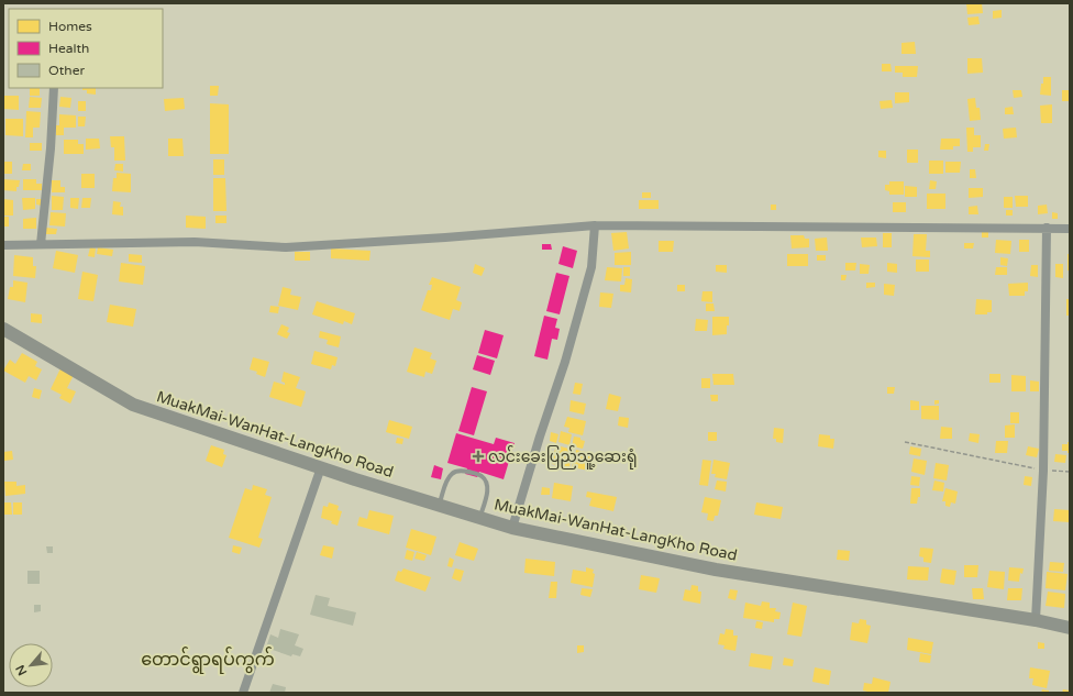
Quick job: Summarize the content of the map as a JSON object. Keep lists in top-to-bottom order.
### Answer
{
  "streets": {
    "main road": ["MuakMai-WanHat-LangKho Road"]
  },
  "districts": ["တောင်ရွာရပ်ကွက်"],
  "places": {
    "health": ["လင်းခေးပြည်သူ့ဆေးရုံ"]
  },
  "legend": ["Homes", "Health", "Other"],
  "north": "bottom left"
}
